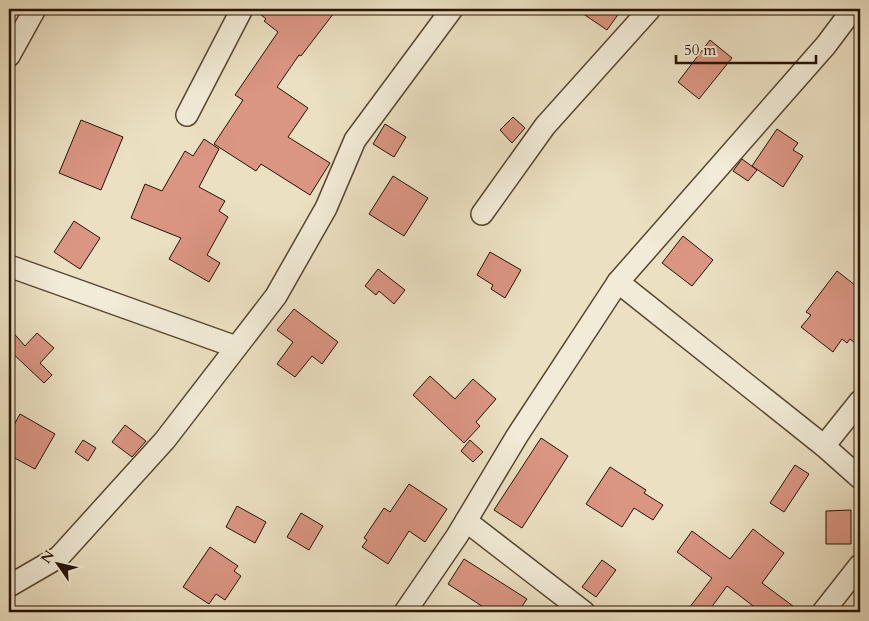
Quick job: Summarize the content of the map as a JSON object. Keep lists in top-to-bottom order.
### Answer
{
  "scale_bar": "50 m",
  "north": "top left"
}
